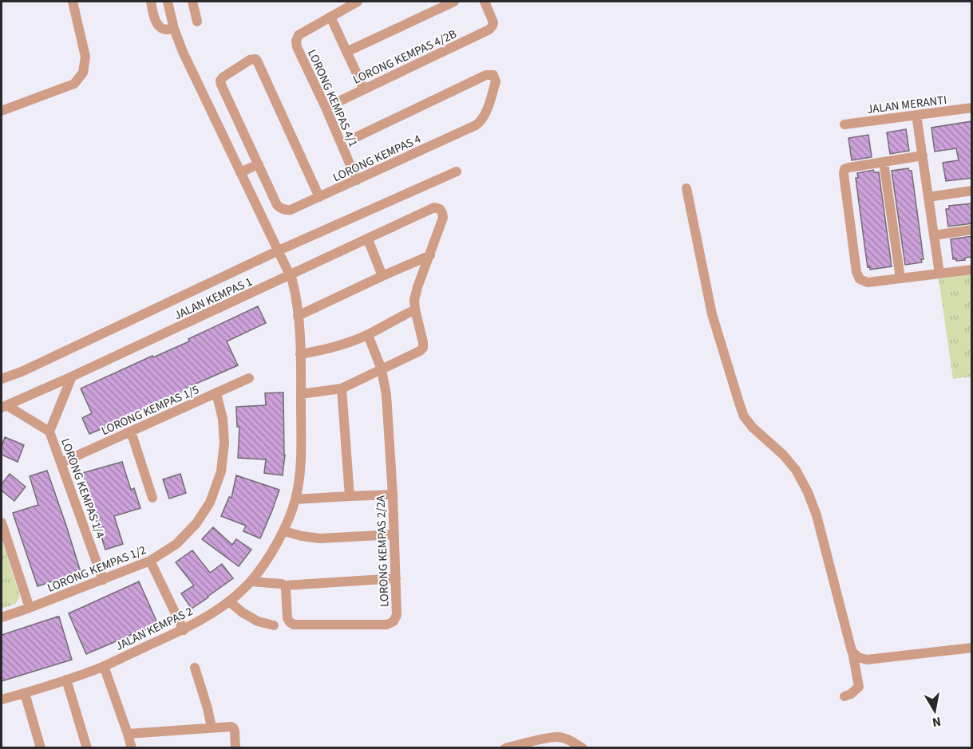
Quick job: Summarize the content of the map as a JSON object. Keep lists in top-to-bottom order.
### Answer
{
  "streets": {
    "street": [
      "LORONG KEMPAS 4/2B",
      "LORONG KEMPAS 4/1",
      "JALAN MERANTI",
      "LORONG KEMPAS 4",
      "JALAN KEMPAS 1",
      "LORONG KEMPAS 1/5",
      "LORONG KEMPAS 1/4",
      "LORONG KEMPAS 2/2A",
      "LORONG KEMPAS 1/2",
      "JALAN KEMPAS 2"
    ]
  },
  "crossings": [
    ["LORONG KEMPAS 4/2B", "LORONG KEMPAS 4/1"],
    ["LORONG KEMPAS 4/1", "LORONG KEMPAS 4"],
    ["JALAN KEMPAS 1", "LORONG KEMPAS 1/4"],
    ["JALAN KEMPAS 1", "JALAN KEMPAS 2"],
    ["LORONG KEMPAS 1/5", "LORONG KEMPAS 1/4"],
    ["LORONG KEMPAS 1/5", "LORONG KEMPAS 1/2"],
    ["LORONG KEMPAS 1/4", "LORONG KEMPAS 1/2"]
  ],
  "north": "bottom"
}
